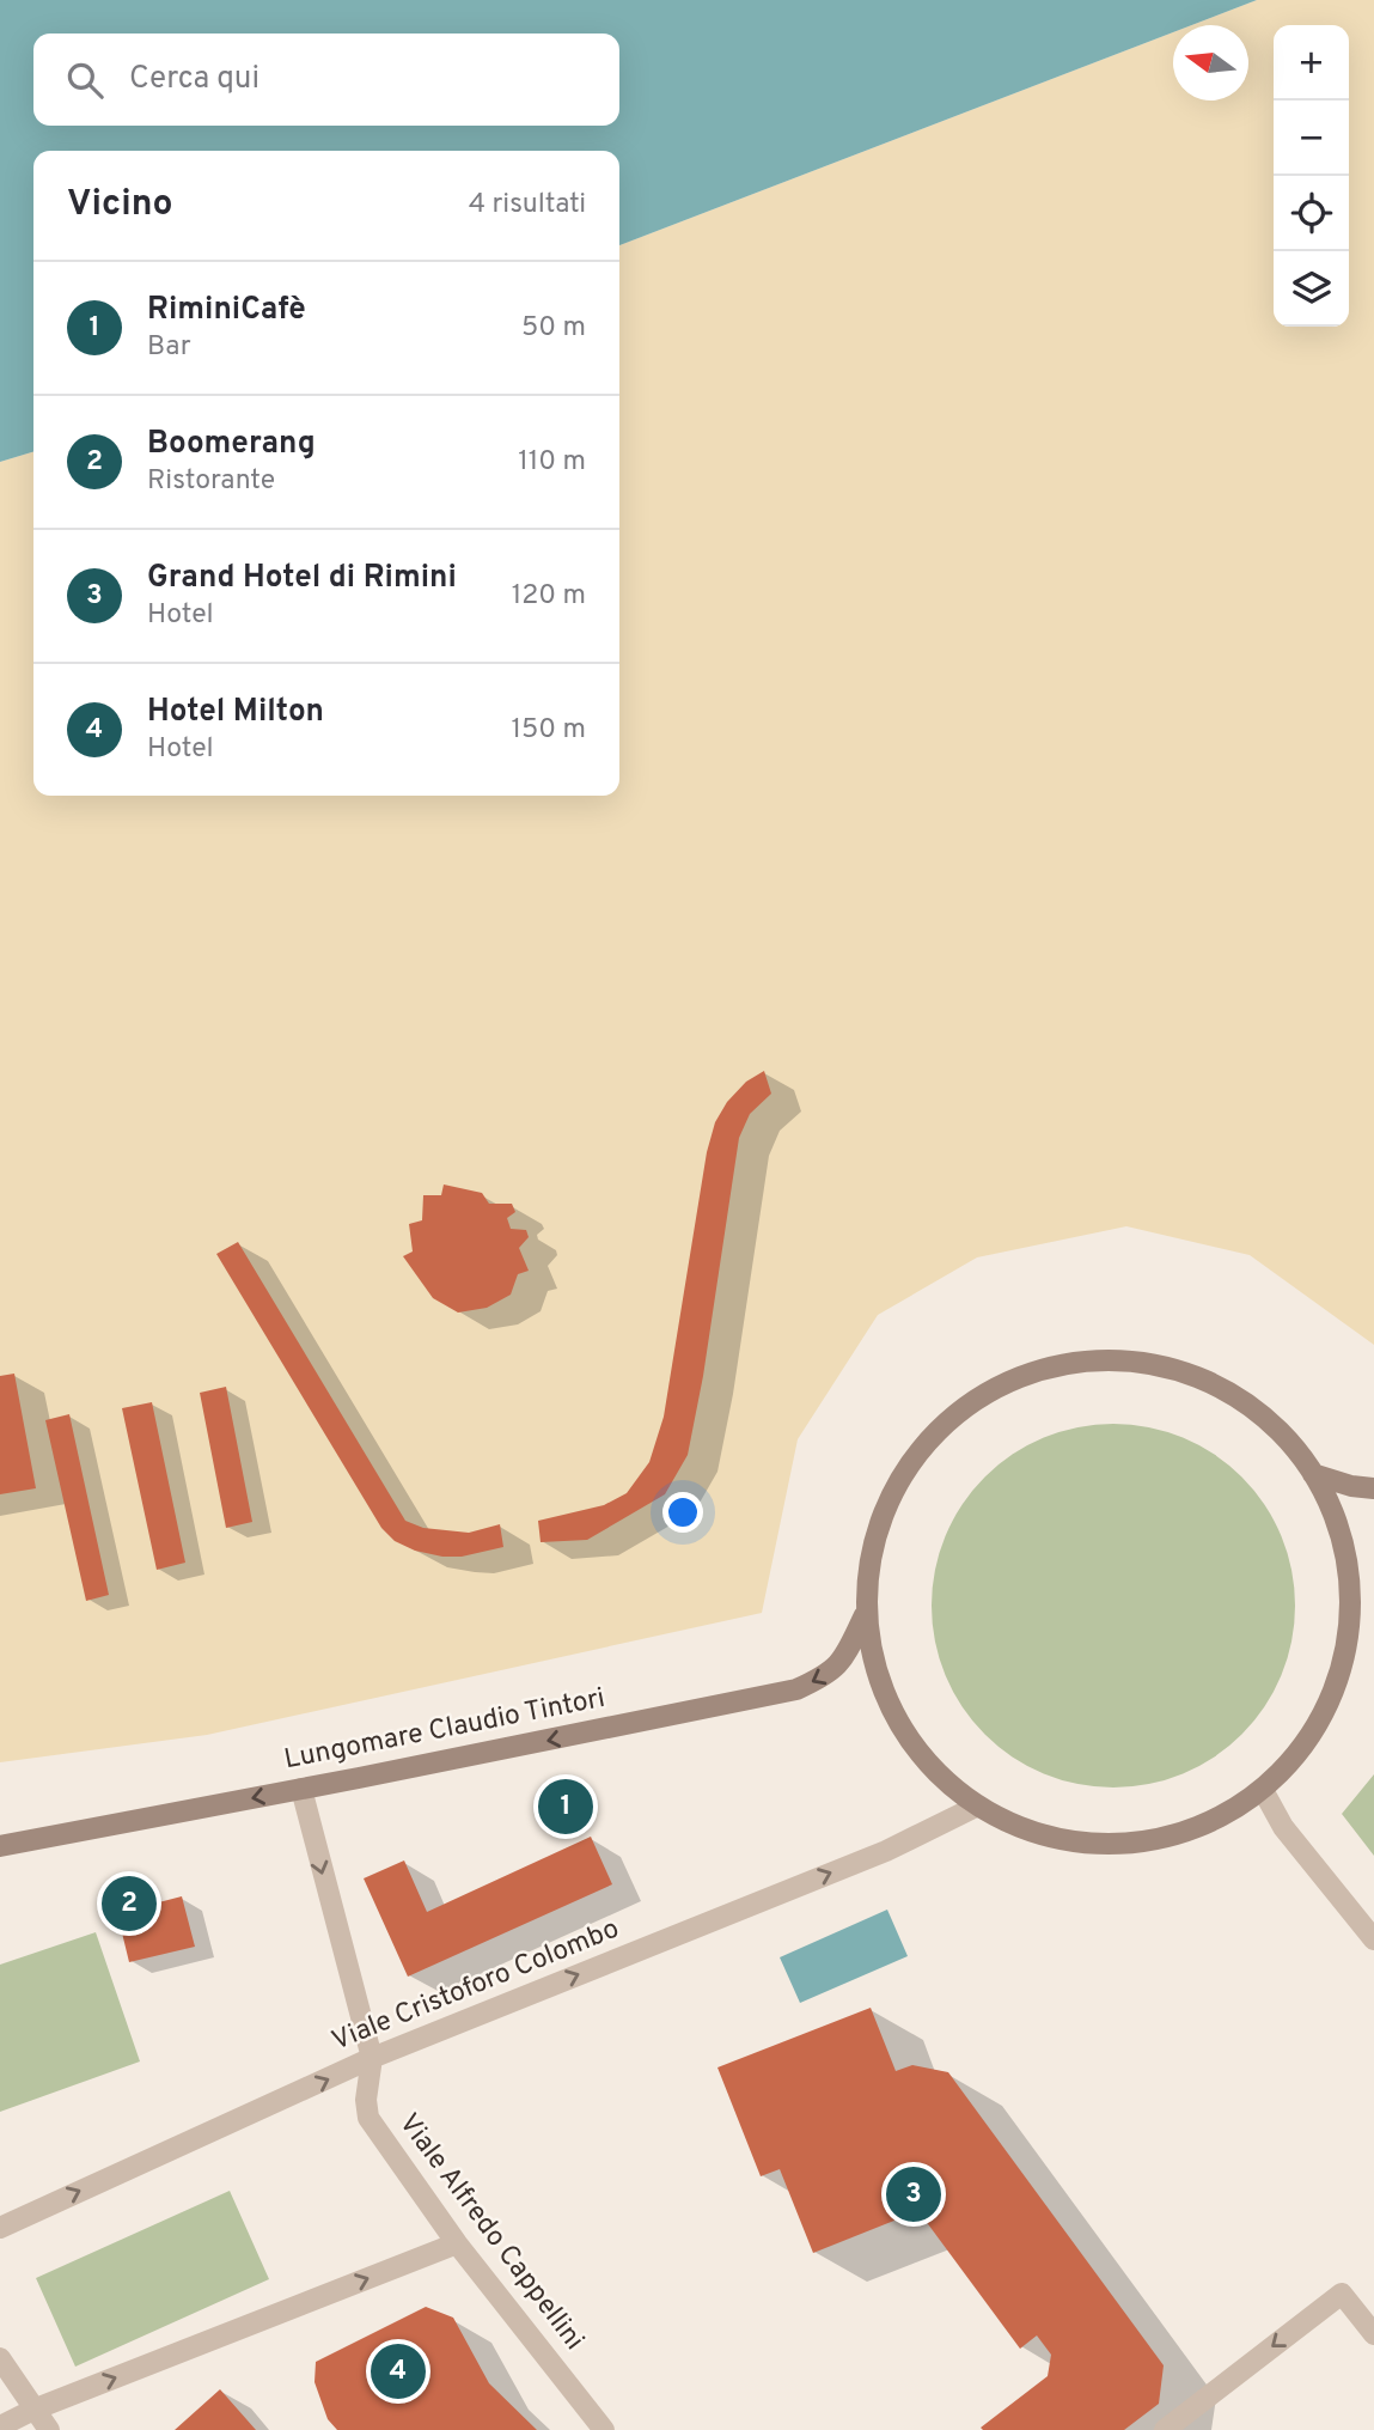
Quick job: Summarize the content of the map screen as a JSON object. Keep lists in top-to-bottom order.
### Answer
{
  "streets": {
    "street": ["Lungomare Claudio Tintori", "Viale Cristoforo Colombo", "Viale Alfredo Cappellini"]
  },
  "crossings": [
    ["Viale Cristoforo Colombo", "Viale Alfredo Cappellini"]
  ],
  "one_way": ["Lungomare Claudio Tintori", "Viale Cristoforo Colombo"],
  "north": "left",
  "page": {
    "map_buttons": ["+", "−"],
    "search": "Cerca qui",
    "heading": ["Vicino", "4 risultati"],
    "list": [
      {
        "mark": "1",
        "name": "RiminiCafè",
        "note": "Bar",
        "value": "50 m"
      },
      {
        "mark": "2",
        "name": "Boomerang",
        "note": "Ristorante",
        "value": "110 m"
      },
      {
        "mark": "3",
        "name": "Grand Hotel di Rimini",
        "note": "Hotel",
        "value": "120 m"
      },
      {
        "mark": "4",
        "name": "Hotel Milton",
        "note": "Hotel",
        "value": "150 m"
      }
    ],
    "pins": [
      "1",
      "2",
      "3",
      "4"
    ]
  }
}
